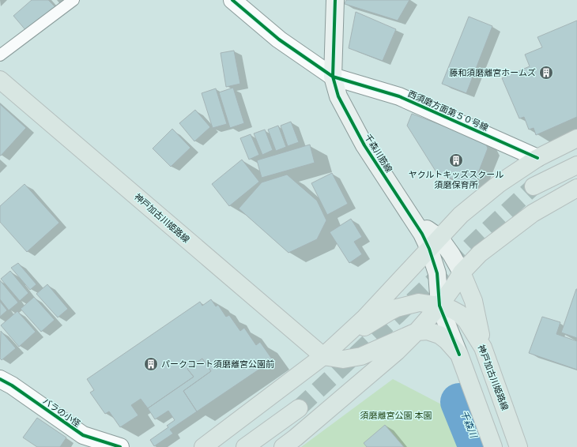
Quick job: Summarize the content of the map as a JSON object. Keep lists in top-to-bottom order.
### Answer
{
  "streets": {
    "main road": ["神戸加古川姫路線"],
    "street": ["西須磨方面第５０号線", "千森川筋線", "バラの小怪"]
  },
  "crossings": [
    ["西須磨方面第５０号線", "千森川筋線"],
    ["千森川筋線", "神戸加古川姫路線"]
  ],
  "water": ["千森川"],
  "parks": ["須磨離宮公園 本園"],
  "places": {
    "building": ["藤和須磨離宮ホームズ", "ヤクルトキッズスクール 須磨保育所", "パークコート須磨離宮公園前"]
  }
}
